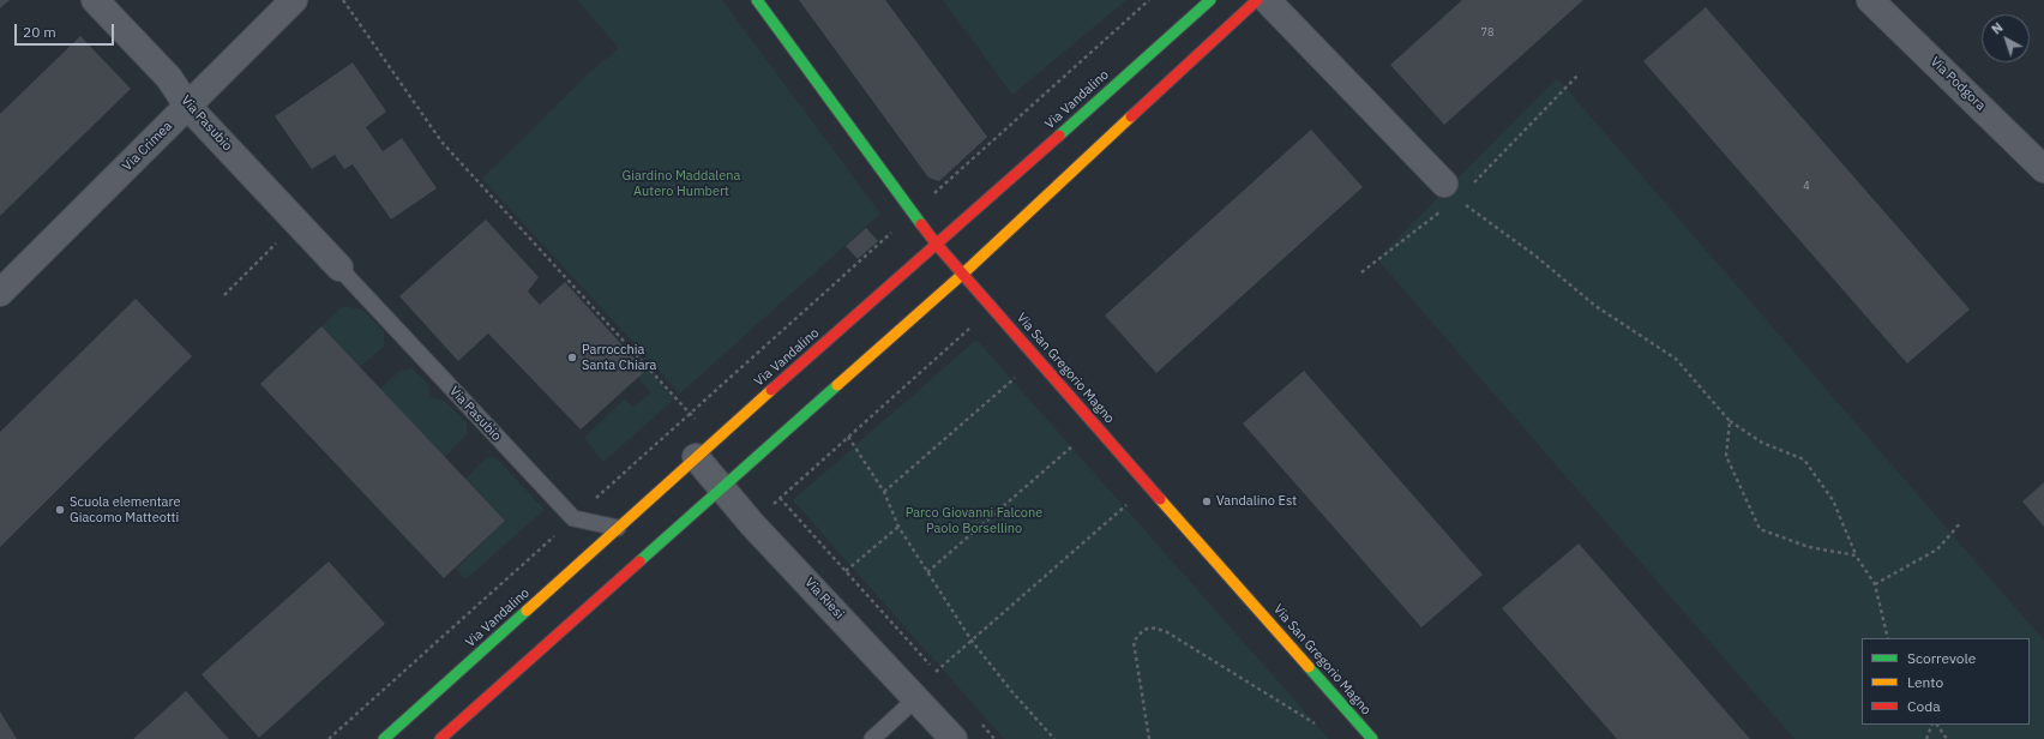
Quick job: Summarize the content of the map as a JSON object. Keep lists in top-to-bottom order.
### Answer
{
  "streets": {
    "street": [
      "Via Podgora",
      "Via Vandalino",
      "Via Pasubio",
      "Via Crimea",
      "Via San Gregorio Magno",
      "Via Riesi"
    ]
  },
  "crossings": [
    ["Via Vandalino", "Via San Gregorio Magno"],
    ["Via Vandalino", "Via Riesi"],
    ["Via Pasubio", "Via Crimea"]
  ],
  "parks": ["Giardino Maddalena Autero Humbert", "Parco Giovanni Falcone Paolo Borsellino"],
  "places": ["Parrocchia Santa Chiara", "Vandalino Est", "Scuola elementare Giacomo Matteotti"],
  "house_numbers": ["78", "4"],
  "legend": ["Scorrevole", "Lento", "Coda"],
  "scale_bar": "20 m",
  "north": "top left"
}
